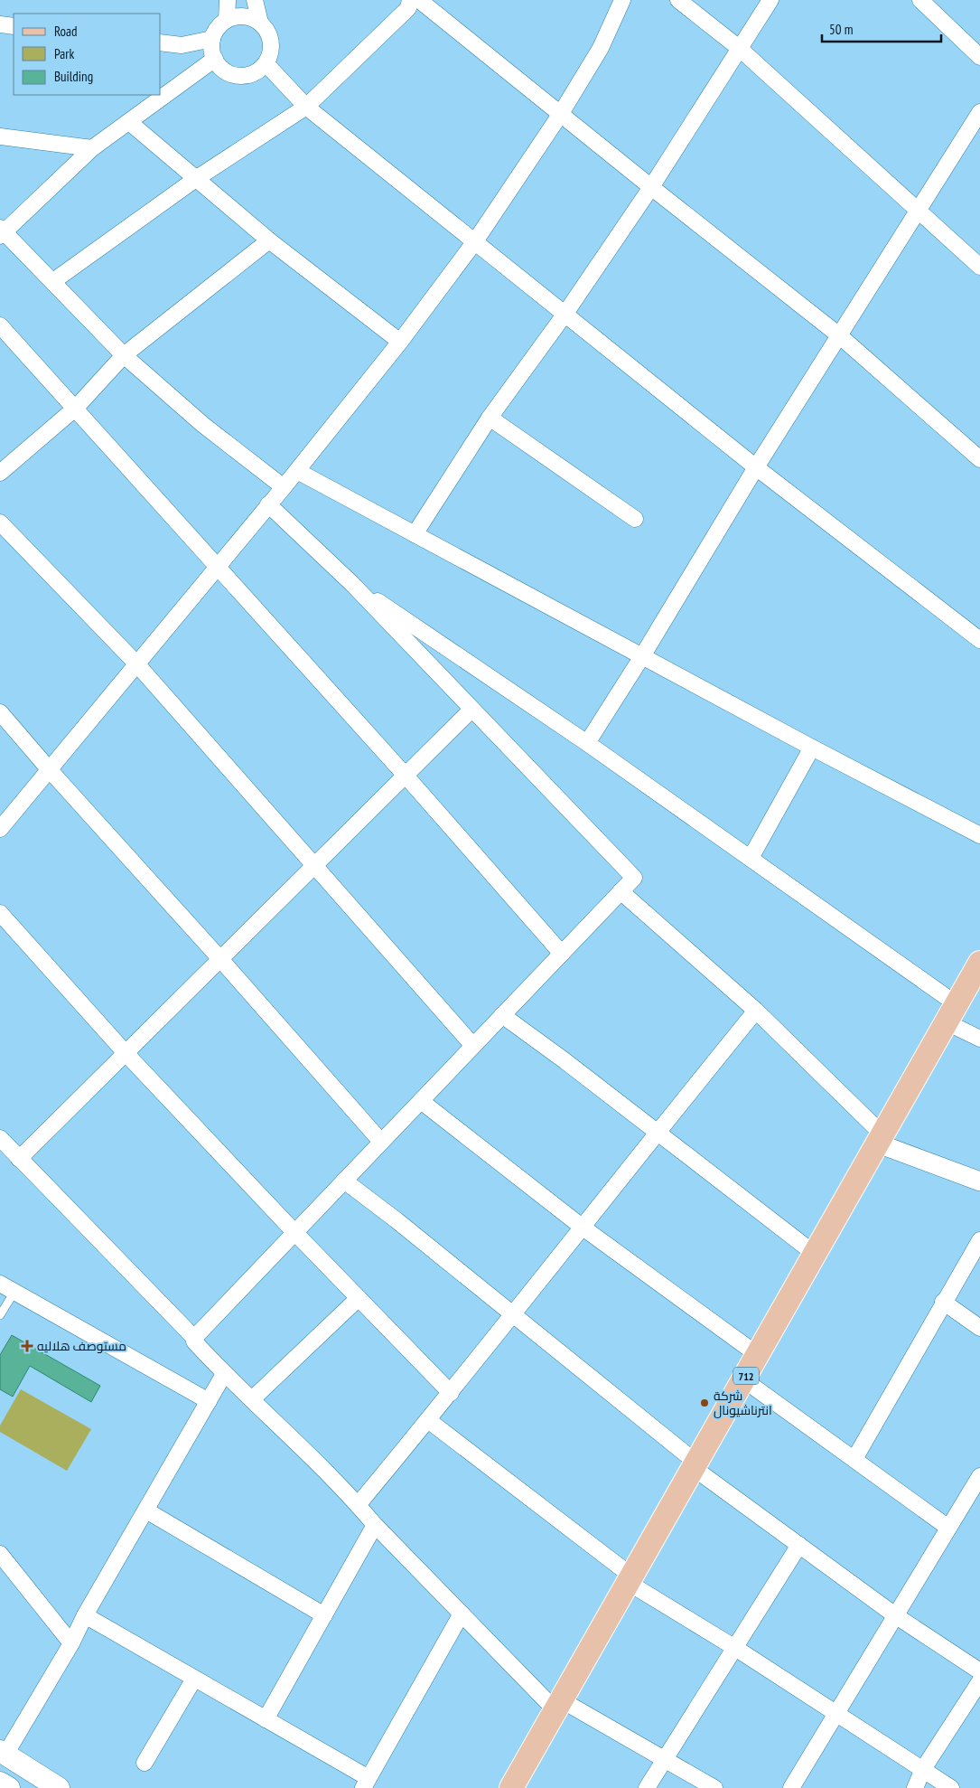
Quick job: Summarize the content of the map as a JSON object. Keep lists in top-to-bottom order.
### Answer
{
  "streets": {
    "main road": ["712"]
  },
  "places": {
    "health": ["مستوصف هلاليه"],
    "other": ["شركة انترناشيونال"]
  },
  "legend": ["Road", "Park", "Building"],
  "scale_bar": "50 m"
}
